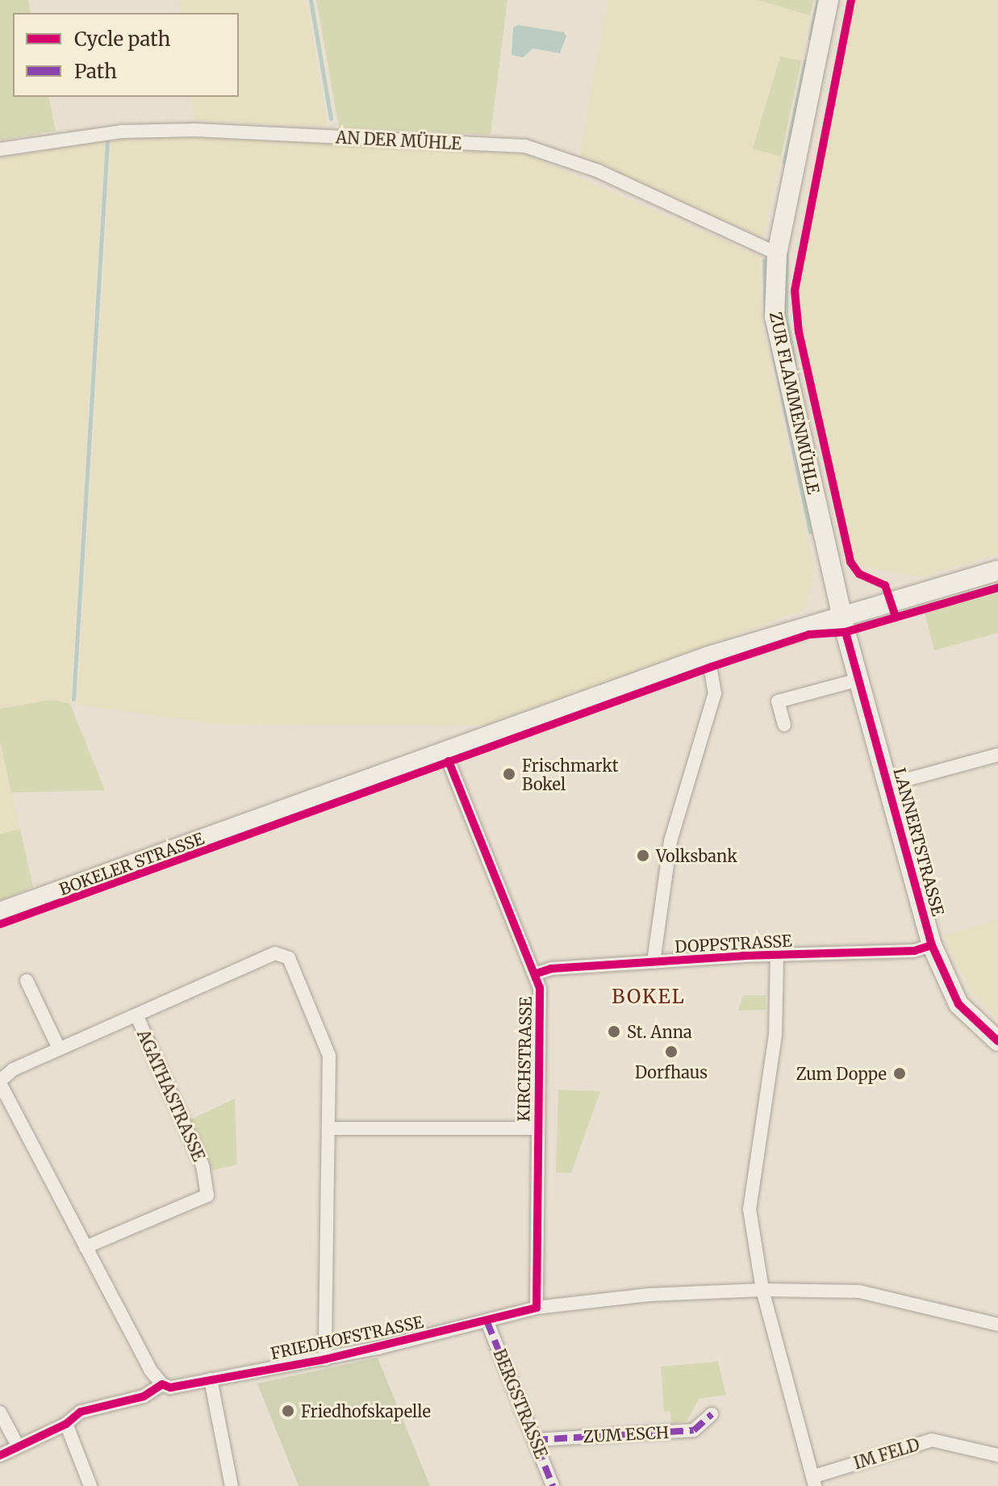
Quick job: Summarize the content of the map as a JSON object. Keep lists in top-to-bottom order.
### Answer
{
  "streets": {
    "street": [
      "AN DER MÜHLE",
      "ZUR FLAMMENMÜHLE",
      "LANNERTSTRASSE",
      "BOKELER STRASSE",
      "DOPPSTRASSE",
      "KIRCHSTRASSE",
      "AGATHASTRASSE",
      "FRIEDHOFSTRASSE",
      "BERGSTRASSE",
      "ZUM ESCH",
      "IM FELD"
    ]
  },
  "crossings": [
    ["AN DER MÜHLE", "ZUR FLAMMENMÜHLE"],
    ["ZUR FLAMMENMÜHLE", "LANNERTSTRASSE"],
    ["ZUR FLAMMENMÜHLE", "BOKELER STRASSE"],
    ["LANNERTSTRASSE", "BOKELER STRASSE"],
    ["LANNERTSTRASSE", "DOPPSTRASSE"],
    ["BOKELER STRASSE", "DOPPSTRASSE"],
    ["BOKELER STRASSE", "KIRCHSTRASSE"],
    ["DOPPSTRASSE", "KIRCHSTRASSE"],
    ["DOPPSTRASSE", "FRIEDHOFSTRASSE"],
    ["DOPPSTRASSE", "IM FELD"],
    ["KIRCHSTRASSE", "FRIEDHOFSTRASSE"],
    ["AGATHASTRASSE", "FRIEDHOFSTRASSE"],
    ["FRIEDHOFSTRASSE", "BERGSTRASSE"],
    ["BERGSTRASSE", "ZUM ESCH"]
  ],
  "districts": ["BOKEL"],
  "places": [
    "Frischmarkt Bokel",
    "Volksbank",
    "St. Anna",
    "Dorfhaus",
    "Zum Doppe",
    "Friedhofskapelle"
  ],
  "legend": ["Cycle path", "Path"]
}
